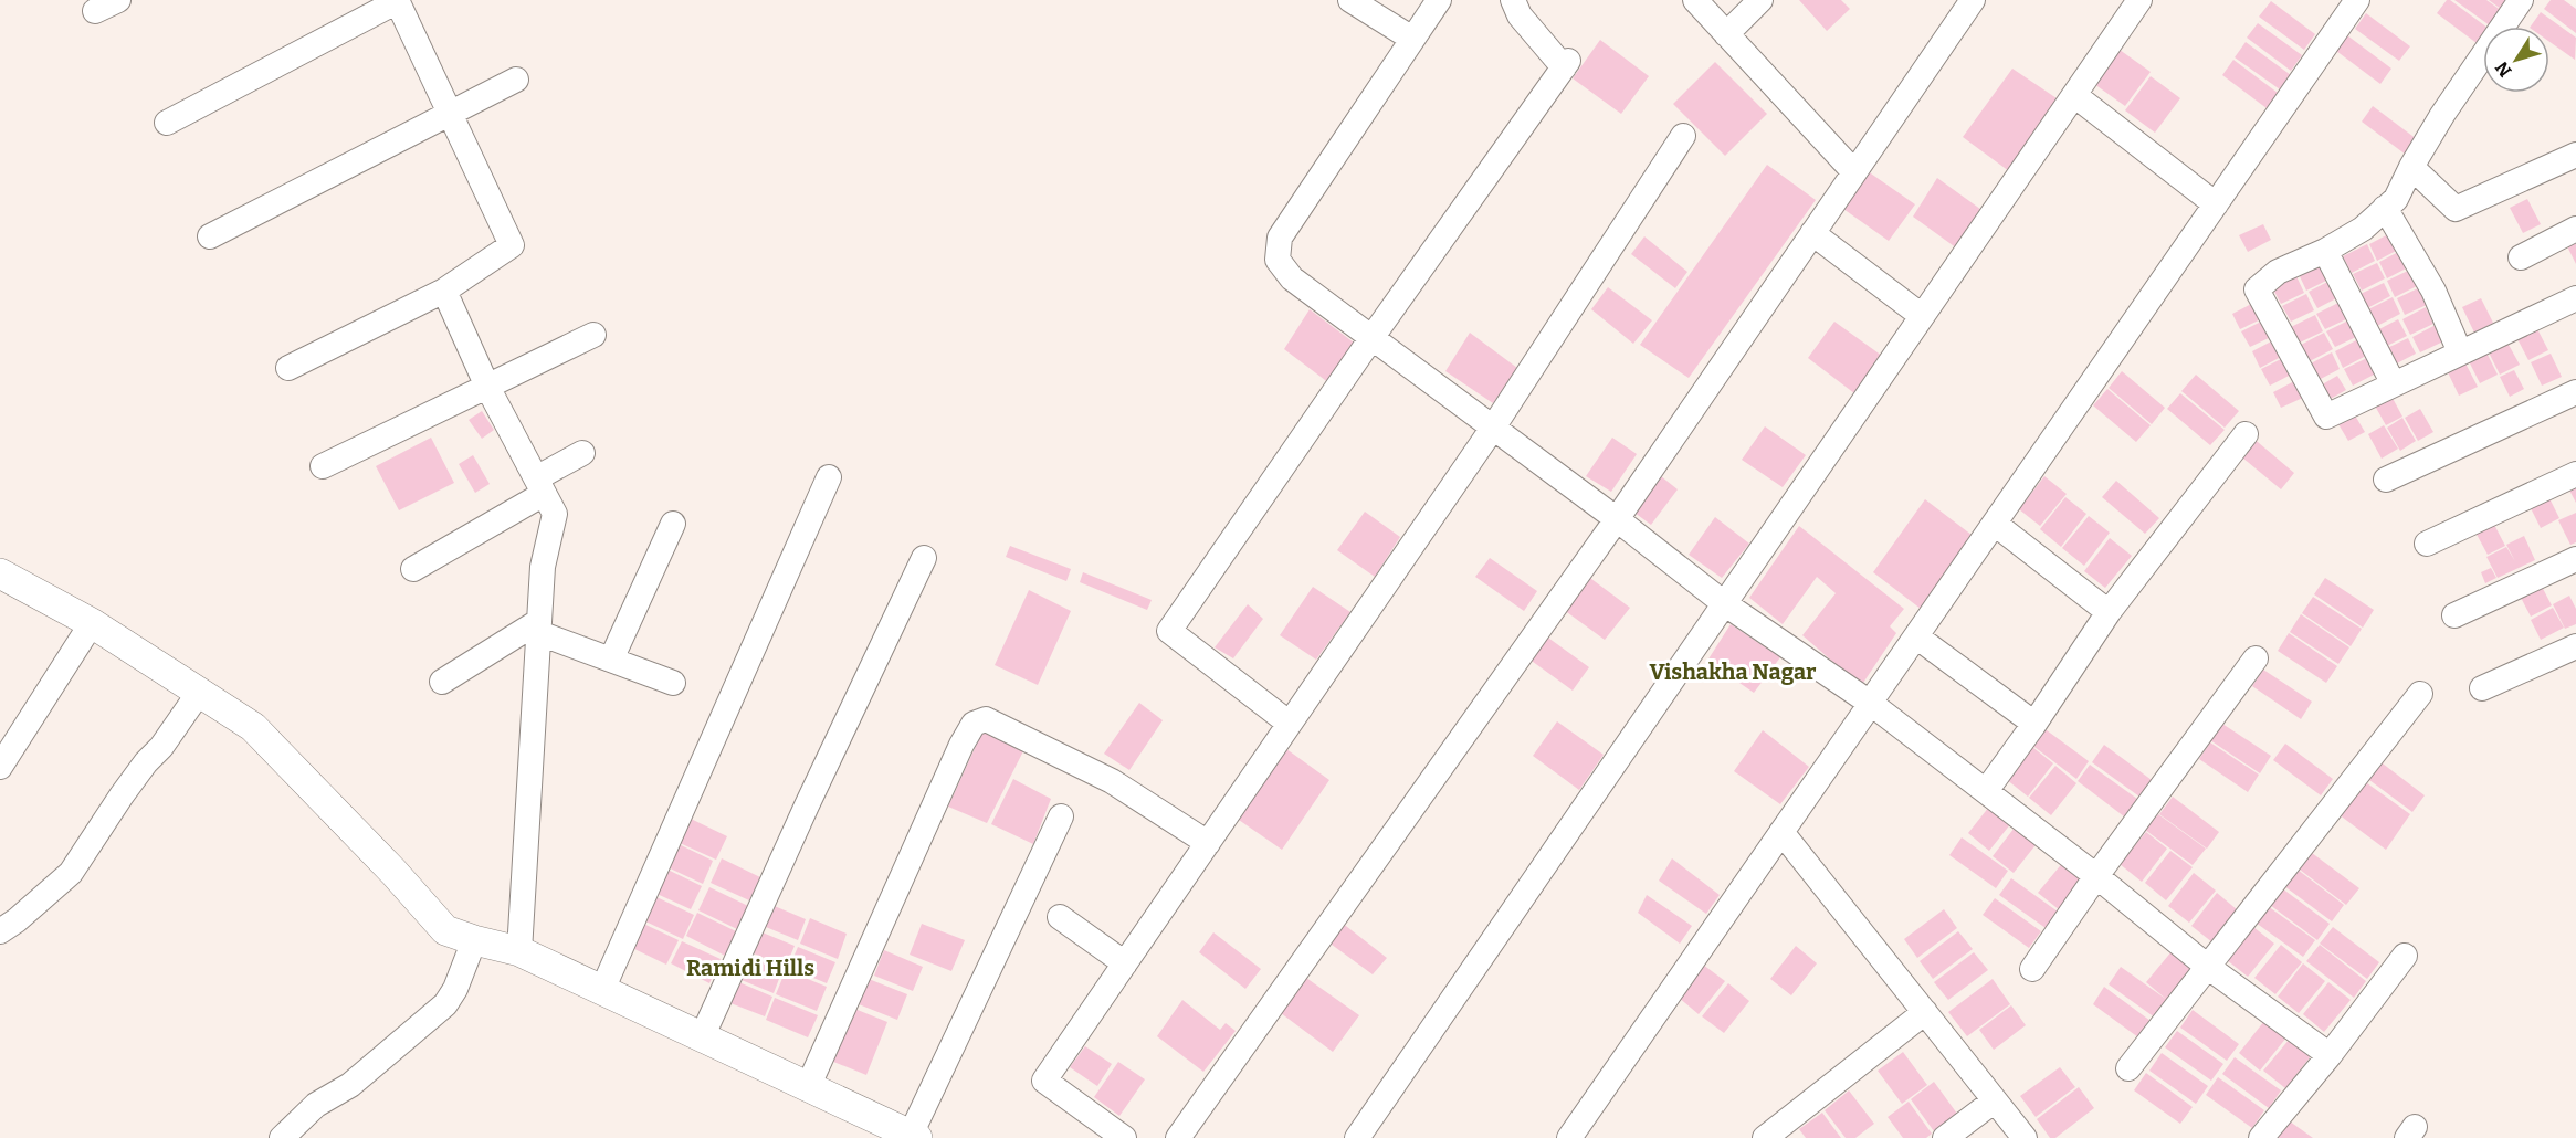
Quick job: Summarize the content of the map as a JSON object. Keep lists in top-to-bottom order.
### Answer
{
  "districts": ["Vishakha Nagar", "Ramidi Hills"],
  "north": "bottom left"
}
